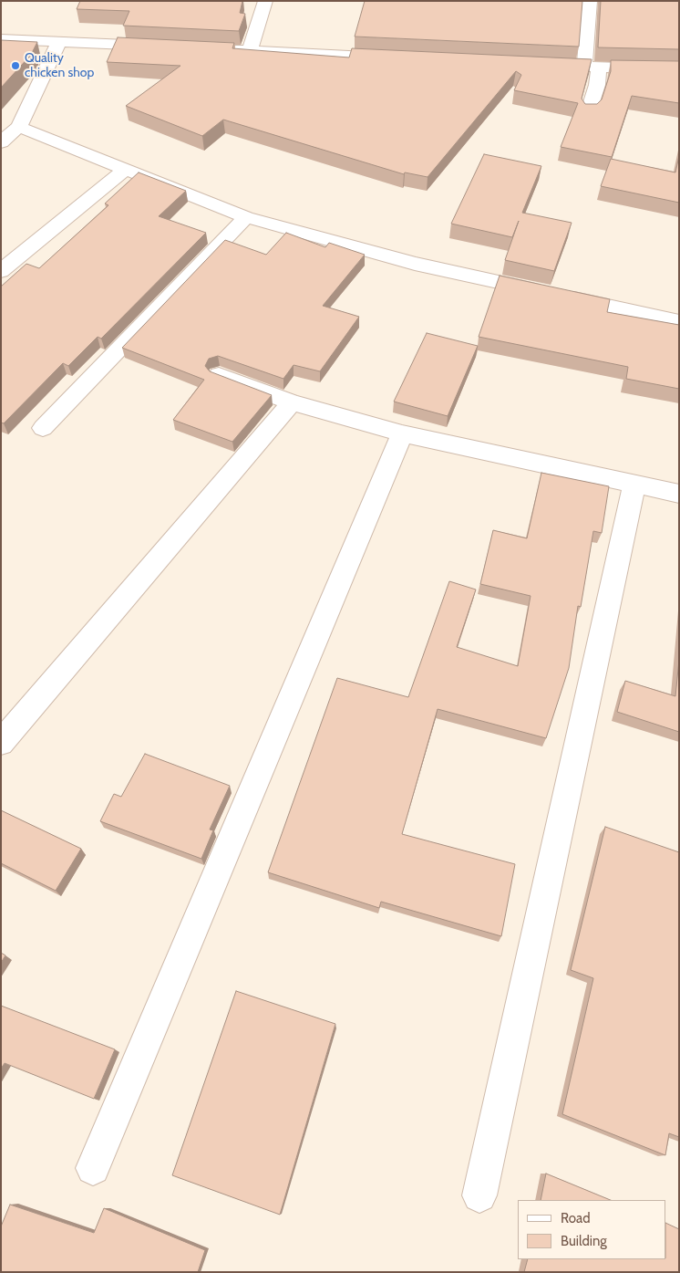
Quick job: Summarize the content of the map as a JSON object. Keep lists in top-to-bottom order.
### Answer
{
  "places": ["Quality chicken shop"],
  "legend": ["Road", "Building"]
}
